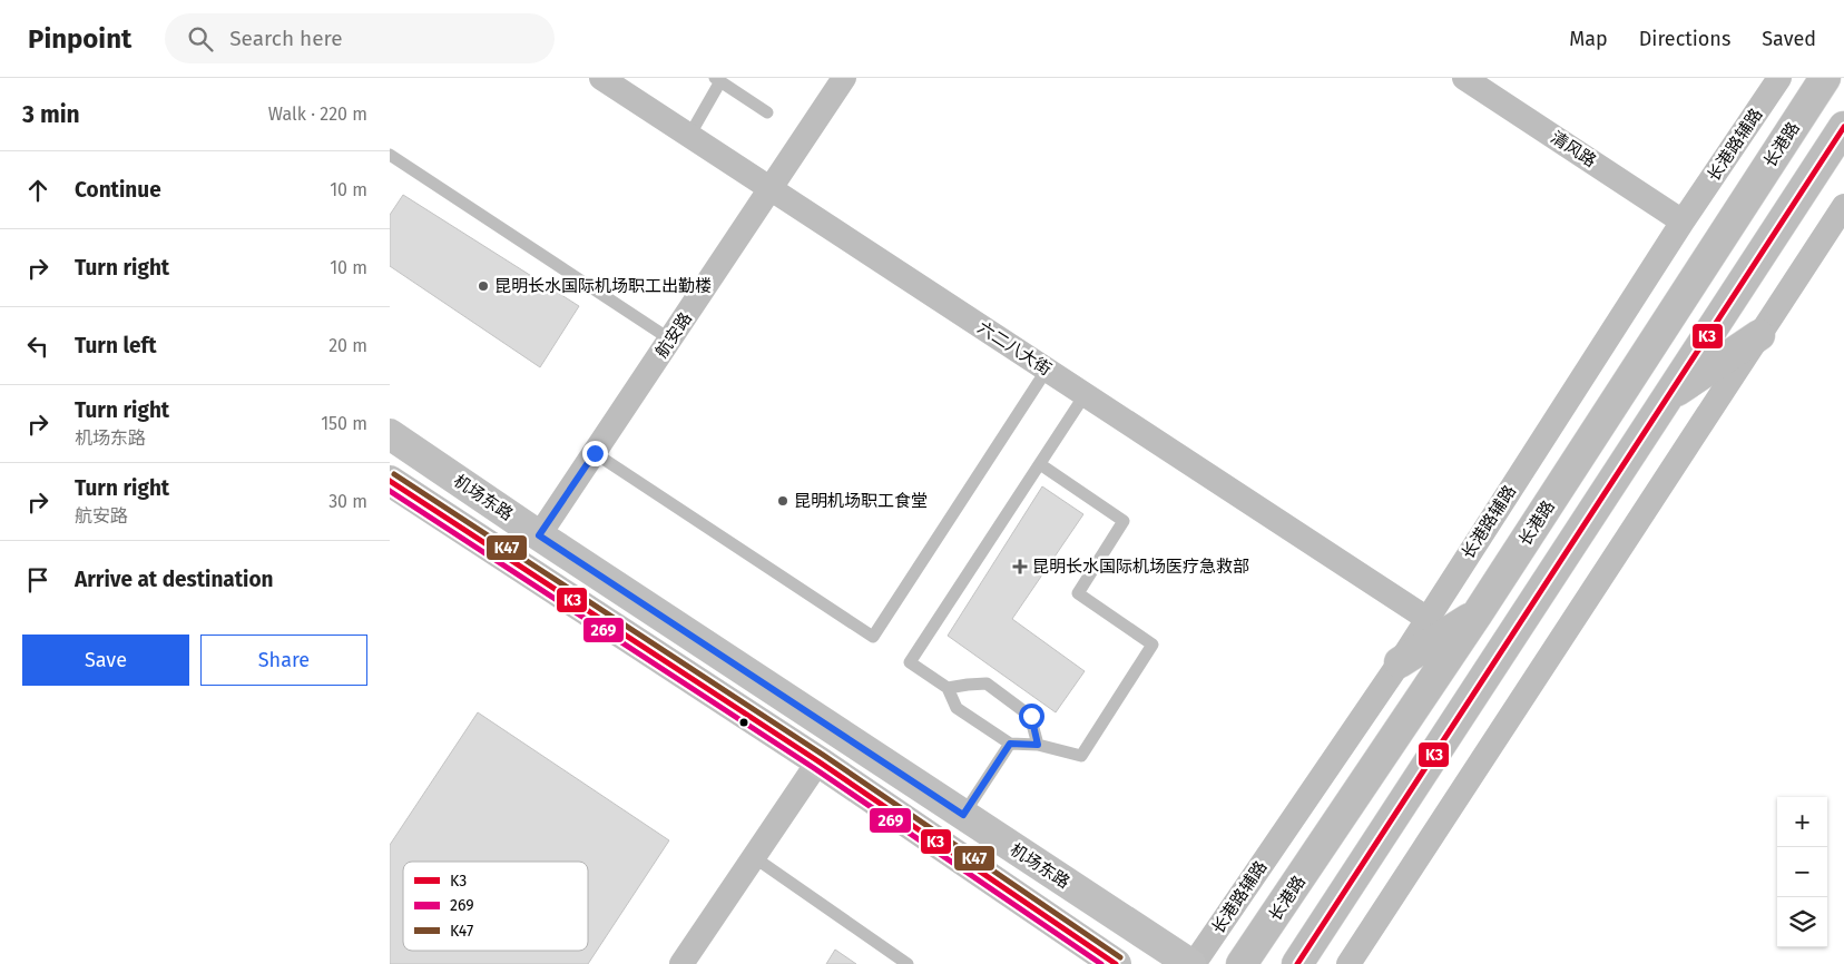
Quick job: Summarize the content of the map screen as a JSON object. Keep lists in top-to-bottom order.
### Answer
{
  "streets": {
    "main road": ["长港路", "机场东路"],
    "street": [
      "长港路辅路",
      "清风路",
      "航安路",
      "六二八大街"
    ]
  },
  "crossings": [
    ["长港路辅路", "清风路"],
    ["长港路辅路", "六二八大街"],
    ["长港路辅路", "机场东路"],
    ["航安路", "六二八大街"],
    ["航安路", "机场东路"]
  ],
  "places": {
    "other": ["昆明长水国际机场职工出勤楼", "昆明机场职工食堂"],
    "health": ["昆明长水国际机场医疗急救部"]
  },
  "lines": ["transit line K3", "transit line K47", "transit line 269"],
  "legend": ["K3", "269", "K47"],
  "page": {
    "header": "Pinpoint",
    "search": "Search here",
    "nav": ["Map", "Directions", "Saved"],
    "heading": ["3 min", "Walk · 220 m"],
    "list": [
      ["Continue", "10 m"],
      ["Turn right", "10 m"],
      ["Turn left", "20 m"],
      ["Turn right", "机场东路", "150 m"],
      ["Turn right", "航安路", "30 m"],
      "Arrive at destination"
    ],
    "buttons": ["Save", "Share"],
    "map_buttons": ["+", "−"]
  }
}
